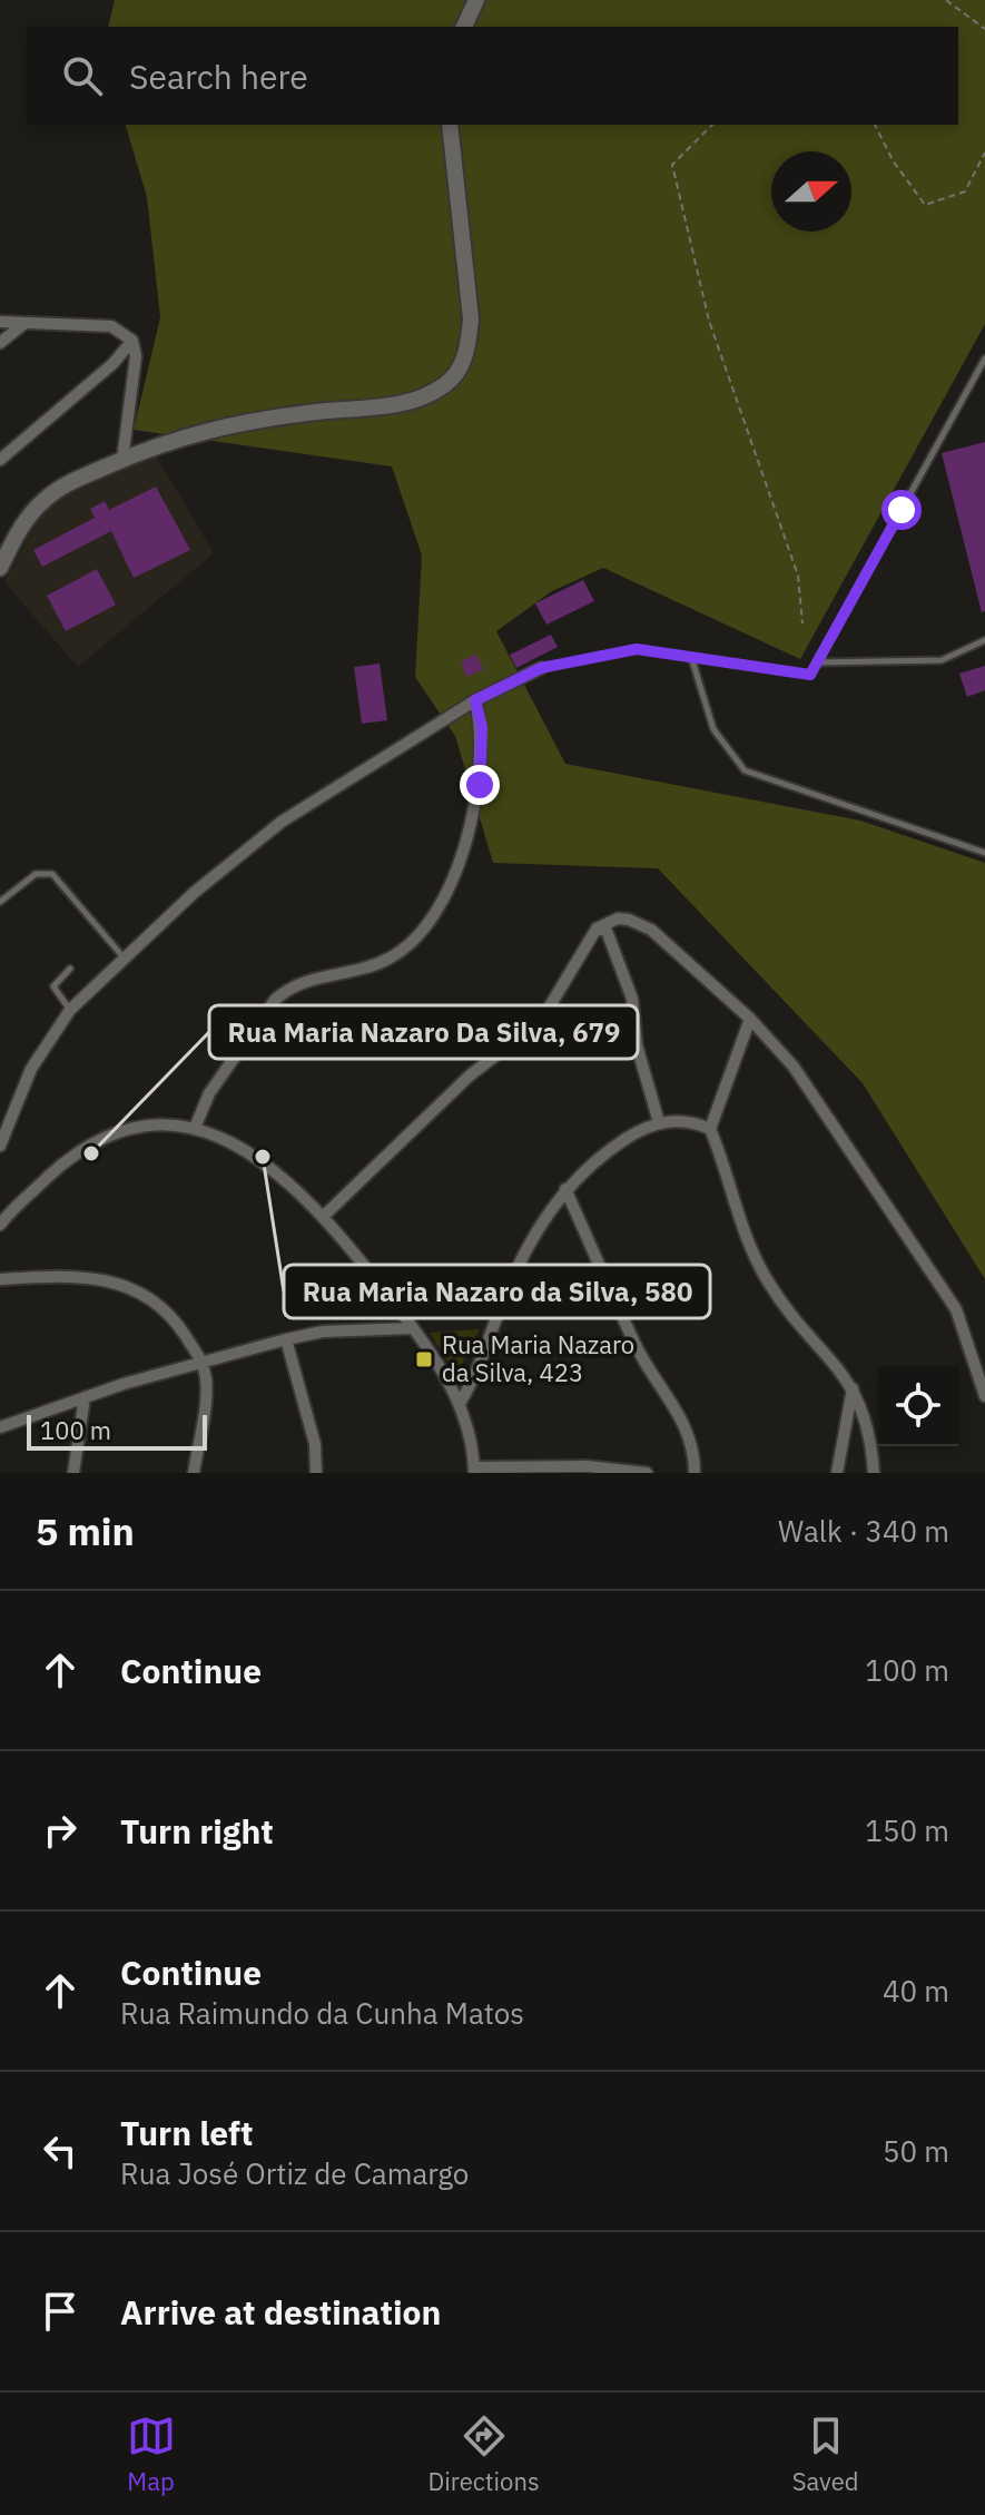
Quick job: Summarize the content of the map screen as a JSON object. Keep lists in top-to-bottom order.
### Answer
{
  "places": {
    "other": ["Rua Maria Nazaro Da Silva, 679", "Rua Maria Nazaro da Silva, 580"],
    "transit": ["Rua Maria Nazaro da Silva, 423"]
  },
  "scale_bar": "100 m",
  "north": "right",
  "page": {
    "search": "Search here",
    "scale": "100 m",
    "heading": ["5 min", "Walk · 340 m"],
    "list": [
      ["Continue", "100 m"],
      ["Turn right", "150 m"],
      ["Continue", "Rua Raimundo da Cunha Matos", "40 m"],
      ["Turn left", "Rua José Ortiz de Camargo", "50 m"],
      "Arrive at destination"
    ],
    "nav": ["Map", "Directions", "Saved"]
  }
}
